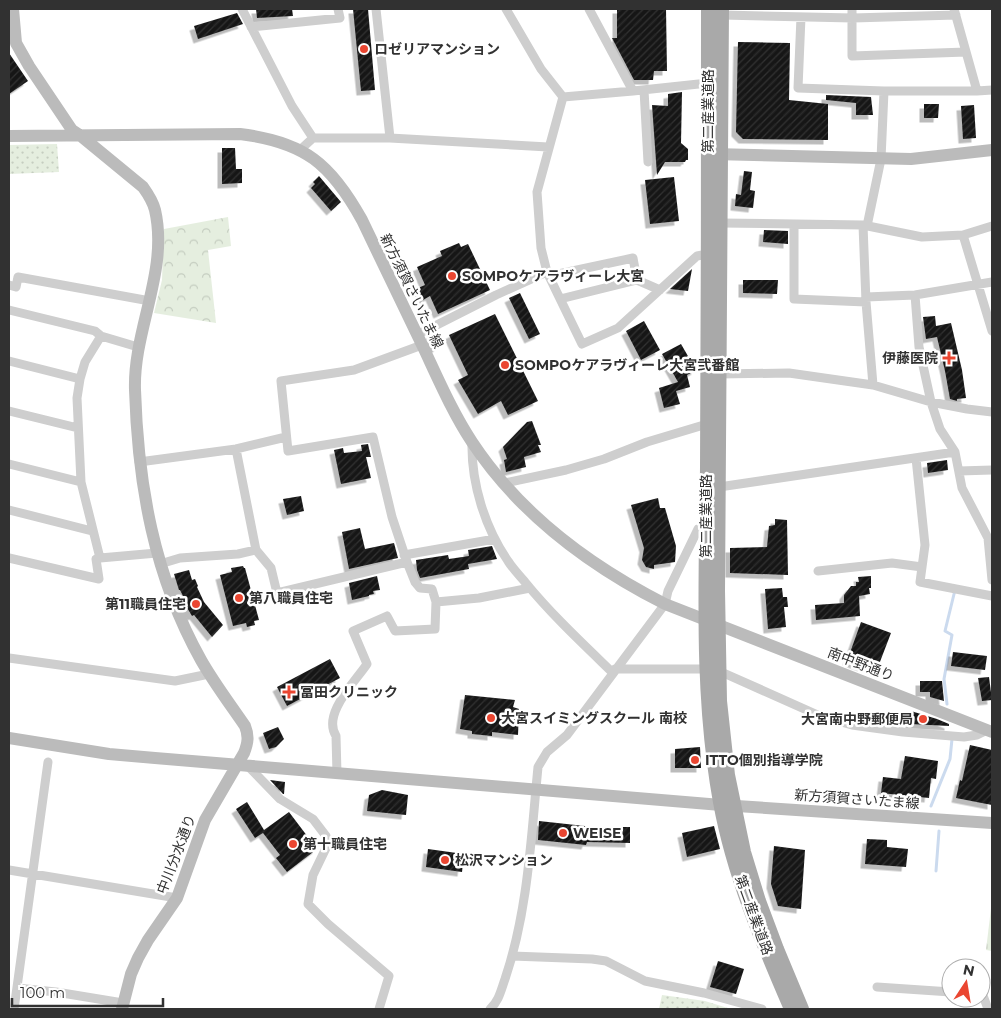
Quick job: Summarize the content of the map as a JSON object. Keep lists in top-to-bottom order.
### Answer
{
  "streets": {
    "main road": ["第二産業道路"],
    "street": ["新方須賀さいたま線", "南中野通り", "中川分水通り"]
  },
  "crossings": [
    ["第二産業道路", "新方須賀さいたま線"],
    ["第二産業道路", "南中野通り"],
    ["新方須賀さいたま線", "南中野通り"],
    ["新方須賀さいたま線", "中川分水通り"]
  ],
  "places": {
    "other": [
      "ロゼリアマンション",
      "SOMPOケアラヴィーレ大宮",
      "SOMPOケアラヴィーレ大宮弐番館",
      "第八職員住宅",
      "第11職員住宅",
      "大宮スイミングスクール 南校",
      "大宮南中野郵便局",
      "ITTO個別指導学院",
      "WEISE",
      "第十職員住宅",
      "松沢マンション"
    ],
    "health": ["伊藤医院", "冨田クリニック"]
  },
  "scale_bar": "100 m",
  "north": "top"
}
